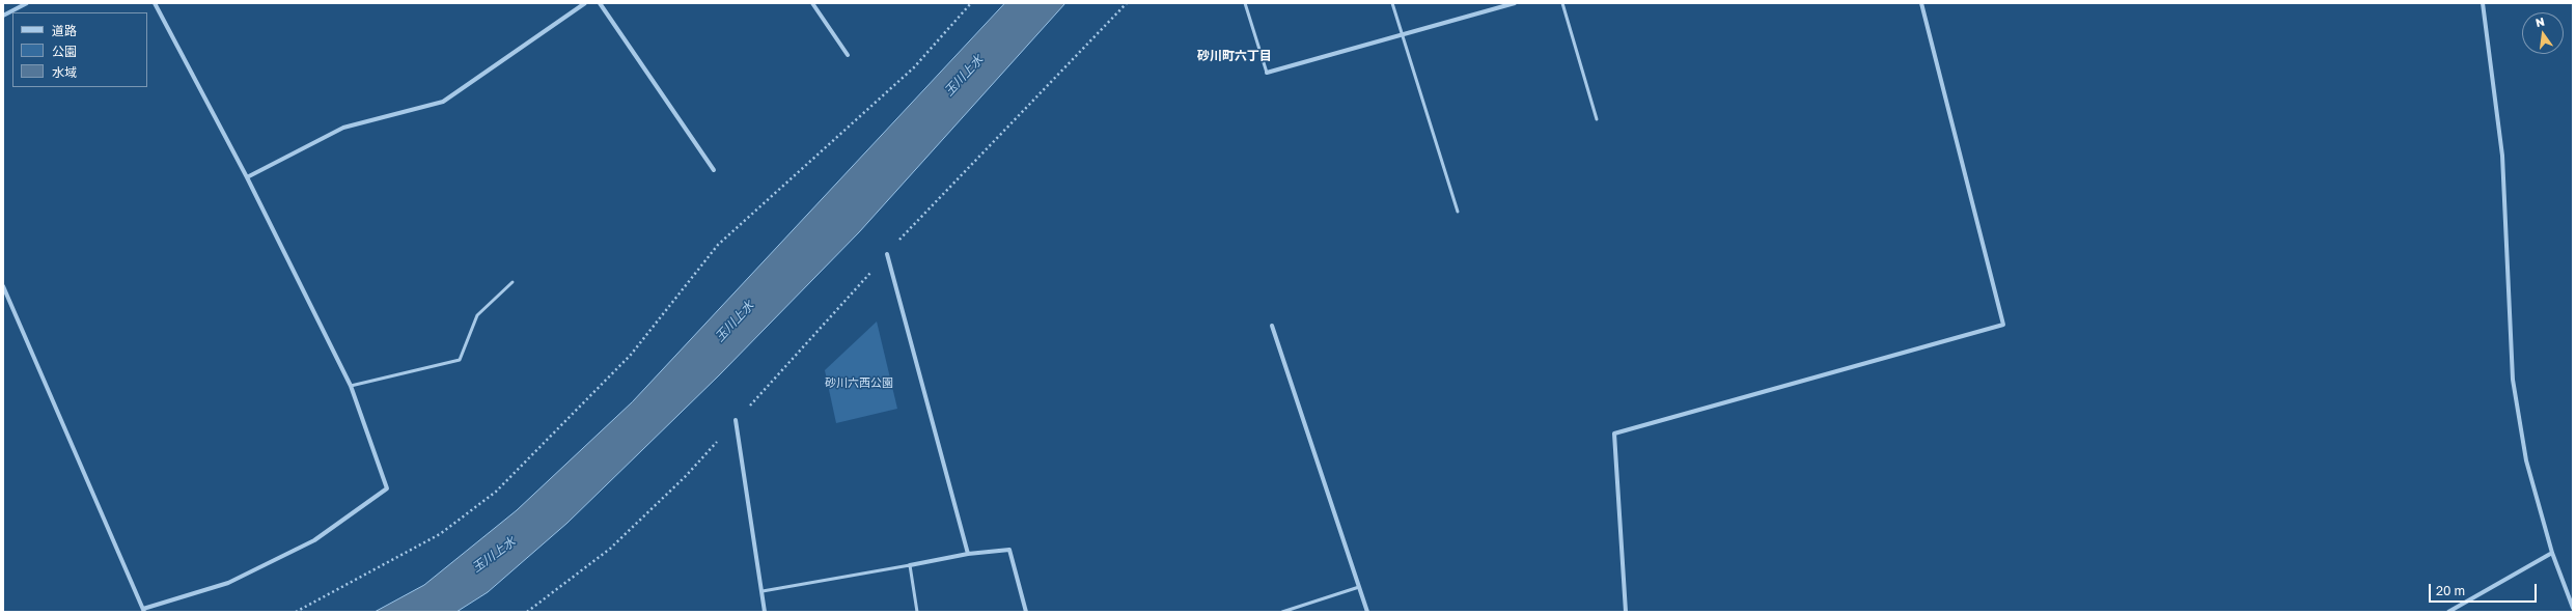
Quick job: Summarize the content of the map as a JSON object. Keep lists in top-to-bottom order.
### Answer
{
  "districts": ["砂川町六丁目"],
  "water": ["玉川上水"],
  "parks": ["砂川六西公園"],
  "legend": ["道路", "公園", "水域"],
  "scale_bar": "20 m",
  "north": "top"
}
